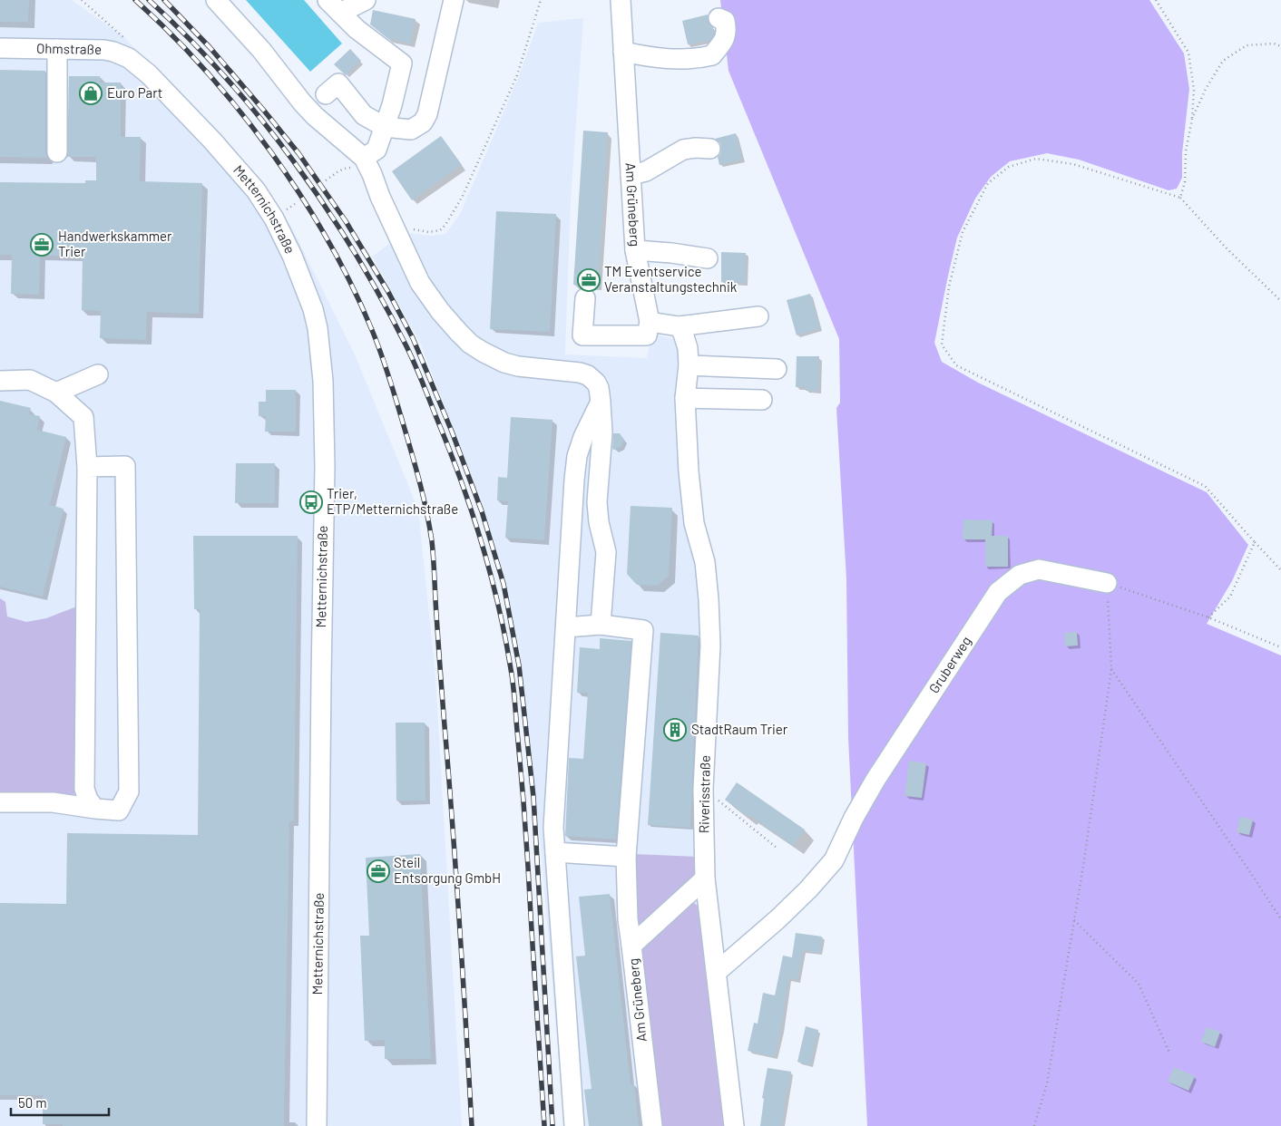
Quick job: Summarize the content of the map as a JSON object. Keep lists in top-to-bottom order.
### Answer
{
  "streets": {
    "street": [
      "Ohmstraße",
      "Am Grüneberg",
      "Metternichstraße",
      "Gruberweg",
      "Riverisstraße"
    ]
  },
  "crossings": [
    ["Ohmstraße", "Metternichstraße"],
    ["Am Grüneberg", "Riverisstraße"],
    ["Gruberweg", "Riverisstraße"]
  ],
  "places": {
    "shop": ["Euro Part"],
    "office": ["Handwerkskammer Trier", "TM Eventservice Veranstaltungstechnik", "Steil Entsorgung GmbH"],
    "bus stop": ["Trier, ETP/Metternichstraße"],
    "building": ["StadtRaum Trier"]
  },
  "scale_bar": "50 m"
}
